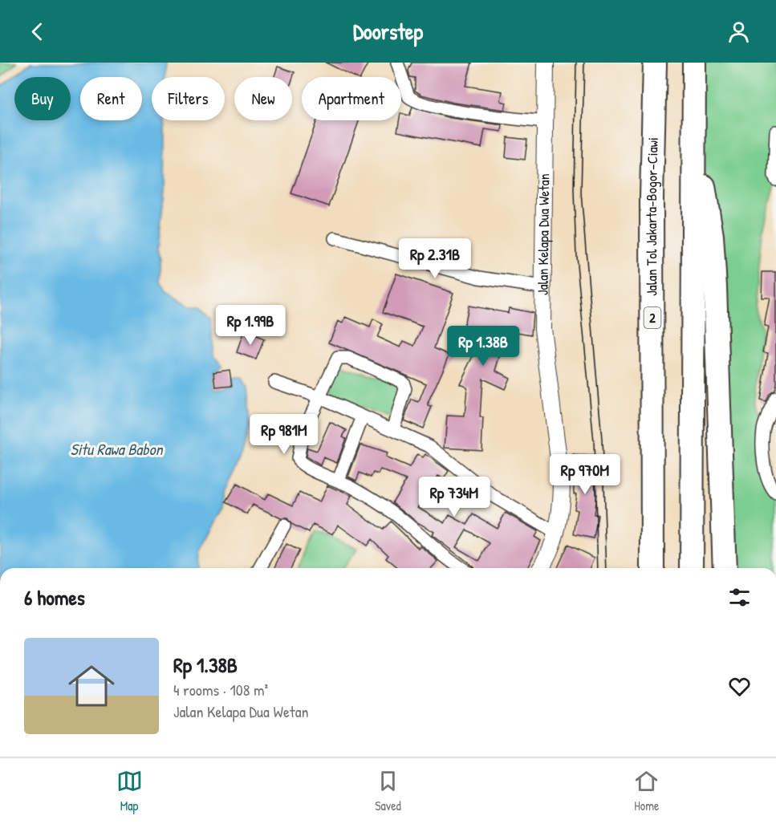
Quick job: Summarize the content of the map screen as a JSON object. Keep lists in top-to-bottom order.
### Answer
{
  "streets": {
    "highway": ["Jalan Tol Jakarta–Bogor–Ciawi", "2"],
    "street": ["Jalan Kelapa Dua Wetan"]
  },
  "water": ["Situ Rawa Babon"],
  "page": {
    "header": "Doorstep",
    "chip": [
      "Buy",
      "Rent",
      "Filters",
      "New",
      "Apartment"
    ],
    "price": [
      "Rp 2.31B",
      "Rp 1.99B",
      "Rp 1.38B",
      "Rp 981M",
      "Rp 970M",
      "Rp 734M"
    ],
    "heading": "6 homes",
    "list": [
      {
        "name": "Rp 1.38B",
        "note": "4 rooms · 108 m² · Jalan Kelapa Dua Wetan"
      }
    ],
    "tabs": ["Map", "Saved", "Home"]
  }
}
